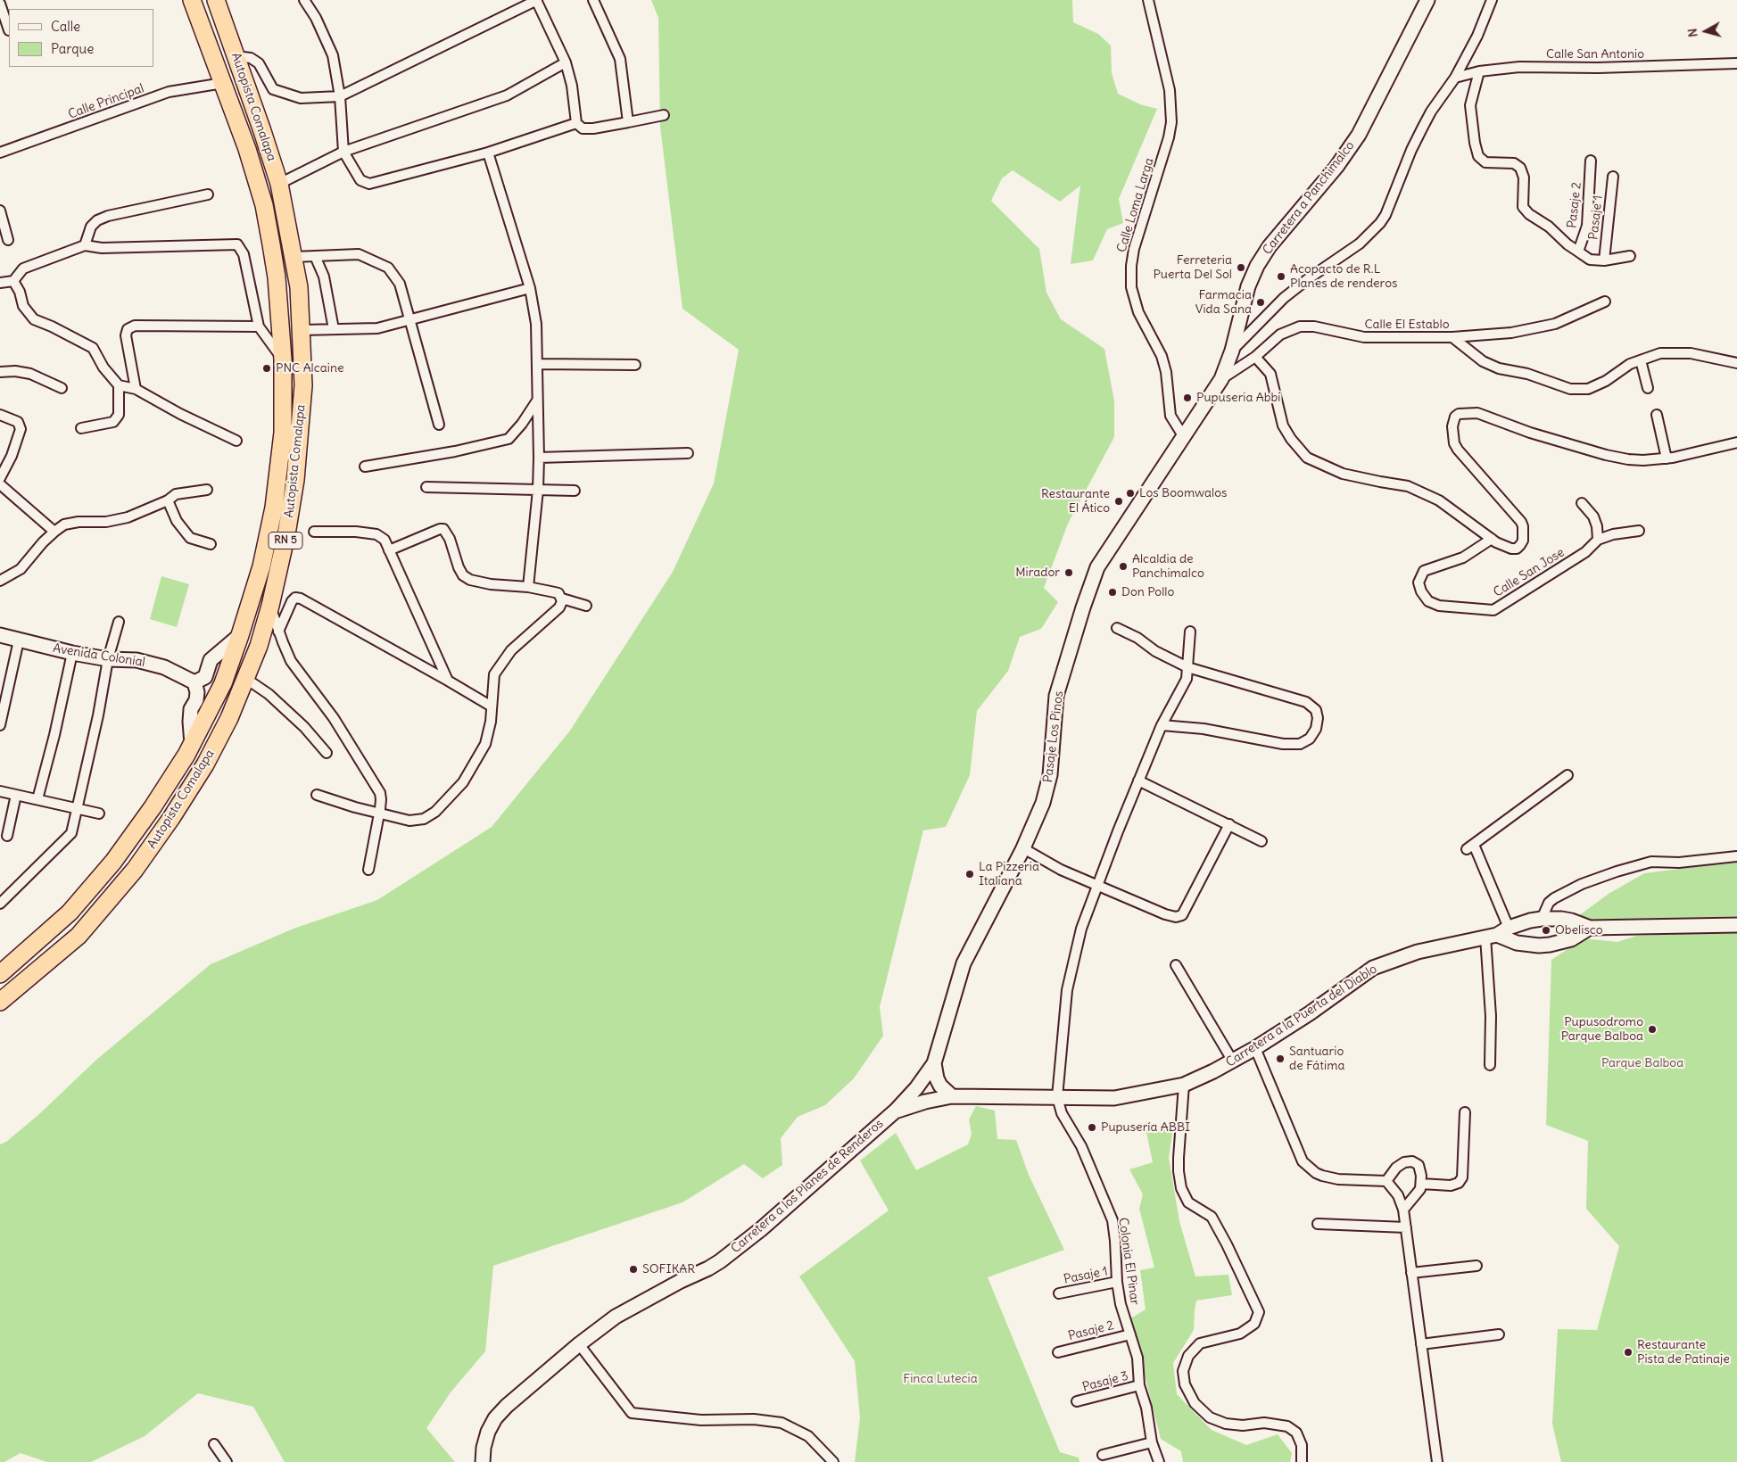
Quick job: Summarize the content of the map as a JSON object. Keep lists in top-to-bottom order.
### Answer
{
  "streets": {
    "highway": ["Autopista Comalapa", "RN 5"],
    "main road": [
      "Carretera a Panchimalco",
      "Avenida Colonial",
      "Pasaje Los Pinos",
      "Carretera a la Puerta del Diablo",
      "Carretera a los Planes de Renderos"
    ],
    "street": [
      "Calle San Antonio",
      "Calle Principal",
      "Calle Loma Larga",
      "Pasaje 2",
      "Pasaje 1",
      "Calle El Establo",
      "Calle San Jose",
      "Colonia El Pinar",
      "Pasaje 3"
    ]
  },
  "crossings": [
    ["Calle Principal", "Autopista Comalapa"],
    ["Carretera a Panchimalco", "Calle El Establo"],
    ["Carretera a Panchimalco", "Pasaje Los Pinos"],
    ["Calle Loma Larga", "Pasaje Los Pinos"],
    ["Pasaje 2", "Colonia El Pinar"],
    ["Pasaje 1", "Colonia El Pinar"],
    ["Calle El Establo", "Pasaje Los Pinos"],
    ["Pasaje Los Pinos", "Carretera a la Puerta del Diablo"],
    ["Pasaje Los Pinos", "Carretera a los Planes de Renderos"],
    ["Carretera a la Puerta del Diablo", "Carretera a los Planes de Renderos"],
    ["Carretera a la Puerta del Diablo", "Colonia El Pinar"],
    ["Colonia El Pinar", "Pasaje 3"]
  ],
  "parks": ["Parque Balboa", "Finca Lutecia"],
  "places": [
    "Ferreteria Puerta Del Sol",
    "Acopacto de R.L Planes de renderos",
    "Farmacia Vida Sana",
    "PNC Alcaine",
    "Pupuseria Abbi",
    "Los Boomwalos",
    "Restaurante El Ático",
    "Alcaldia de Panchimalco",
    "Mirador",
    "Don Pollo",
    "La Pizzeria Italiana",
    "Obelisco",
    "Pupusodromo Parque Balboa",
    "Santuario de Fátima",
    "Pupusería ABBI",
    "SOFIKAR",
    "Restaurante Pista de Patinaje"
  ],
  "legend": ["Calle", "Parque"],
  "north": "left"
}
